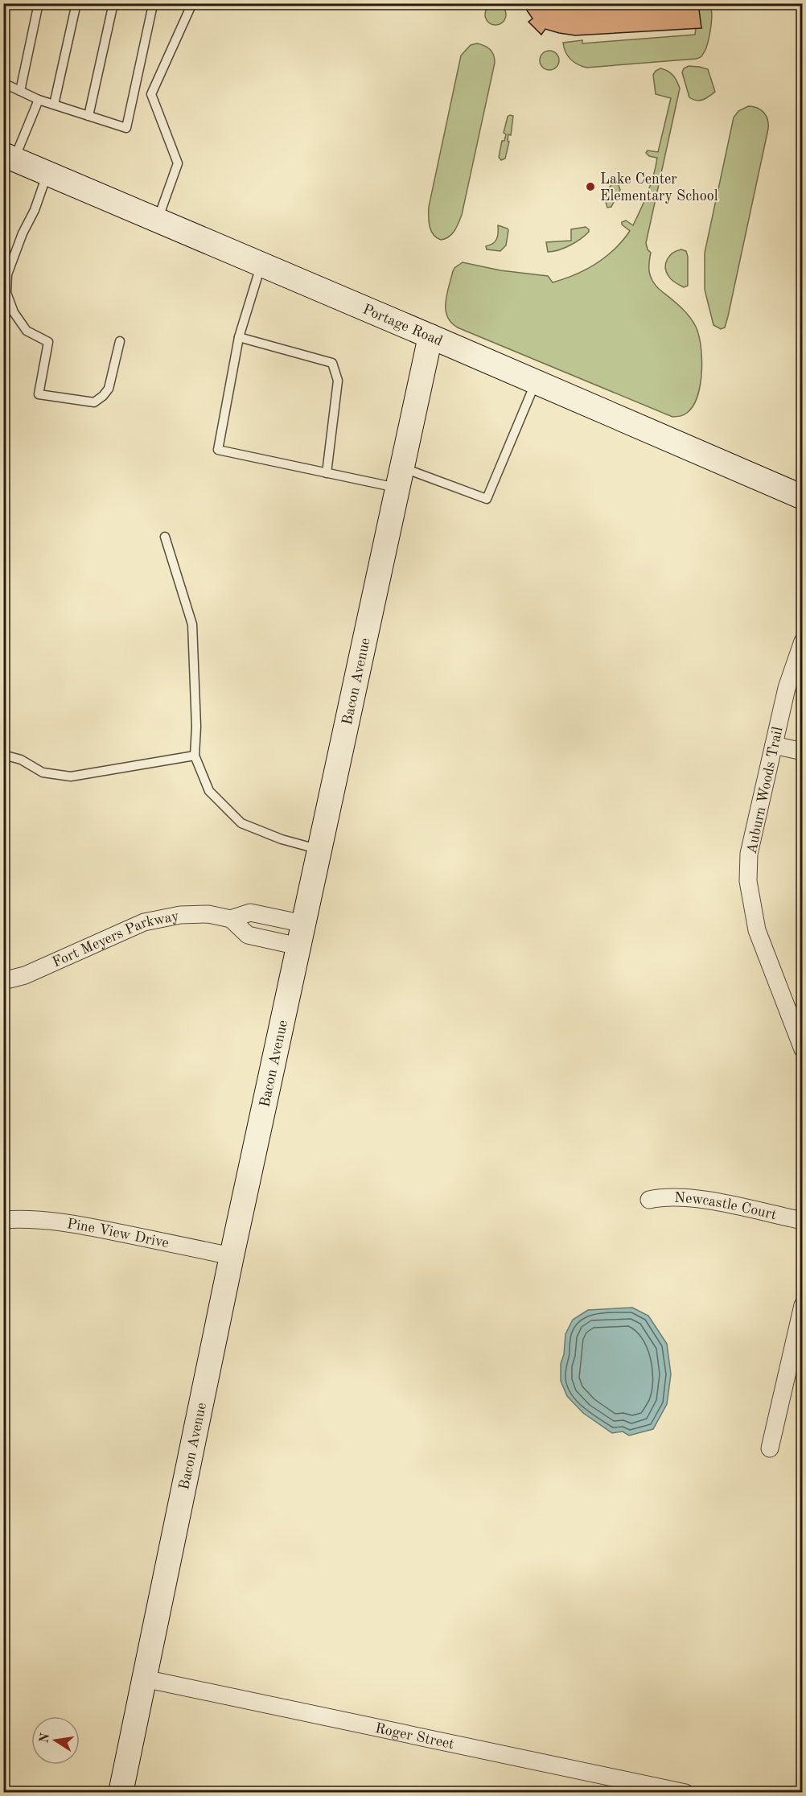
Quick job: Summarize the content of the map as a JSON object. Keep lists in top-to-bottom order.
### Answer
{
  "streets": {
    "street": [
      "Portage Road",
      "Bacon Avenue",
      "Auburn Woods Trail",
      "Fort Meyers Parkway",
      "Newcastle Court",
      "Pine View Drive",
      "Roger Street"
    ]
  },
  "crossings": [
    ["Portage Road", "Bacon Avenue"],
    ["Bacon Avenue", "Fort Meyers Parkway"],
    ["Bacon Avenue", "Pine View Drive"],
    ["Bacon Avenue", "Roger Street"]
  ],
  "places": ["Lake Center Elementary School"],
  "north": "left"
}
